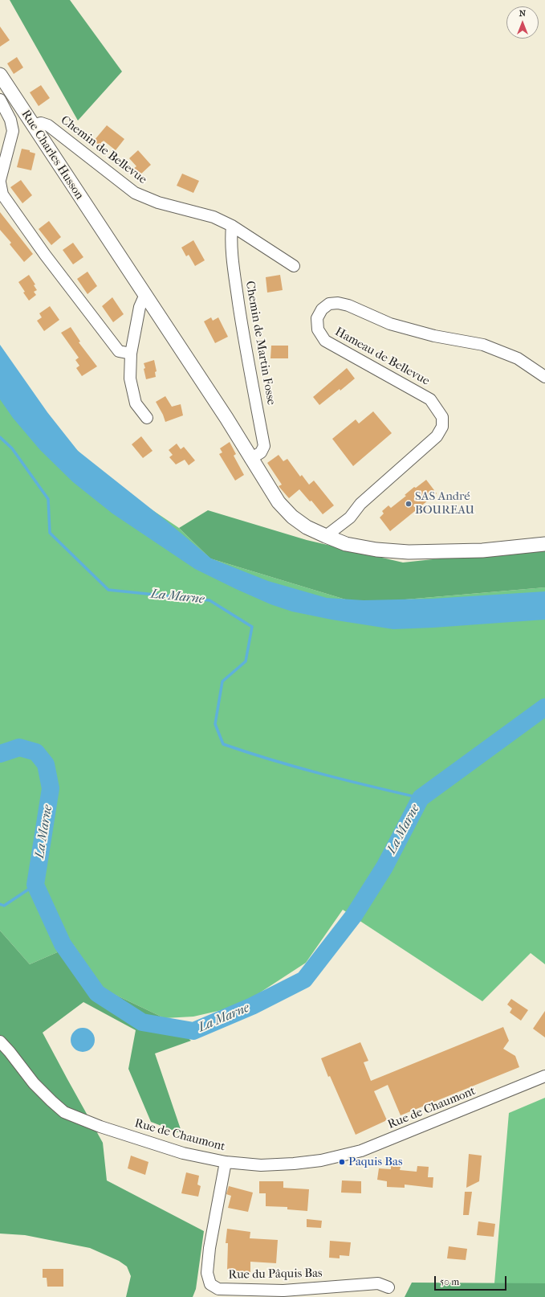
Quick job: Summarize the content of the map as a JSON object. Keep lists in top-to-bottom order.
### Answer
{
  "streets": {
    "street": [
      "Chemin de Bellevue",
      "Rue Charles Husson",
      "Chemin de Martin Fosse",
      "Hameau de Bellevue",
      "Rue de Chaumont",
      "Rue du Pâquis Bas"
    ]
  },
  "crossings": [
    ["Chemin de Bellevue", "Rue Charles Husson"],
    ["Chemin de Bellevue", "Chemin de Martin Fosse"],
    ["Rue Charles Husson", "Chemin de Martin Fosse"],
    ["Rue Charles Husson", "Hameau de Bellevue"],
    ["Rue de Chaumont", "Rue du Pâquis Bas"]
  ],
  "water": ["La Marne"],
  "places": ["SAS André BOUREAU", "Paquis Bas"],
  "scale_bar": "50 m",
  "north": "top"
}
